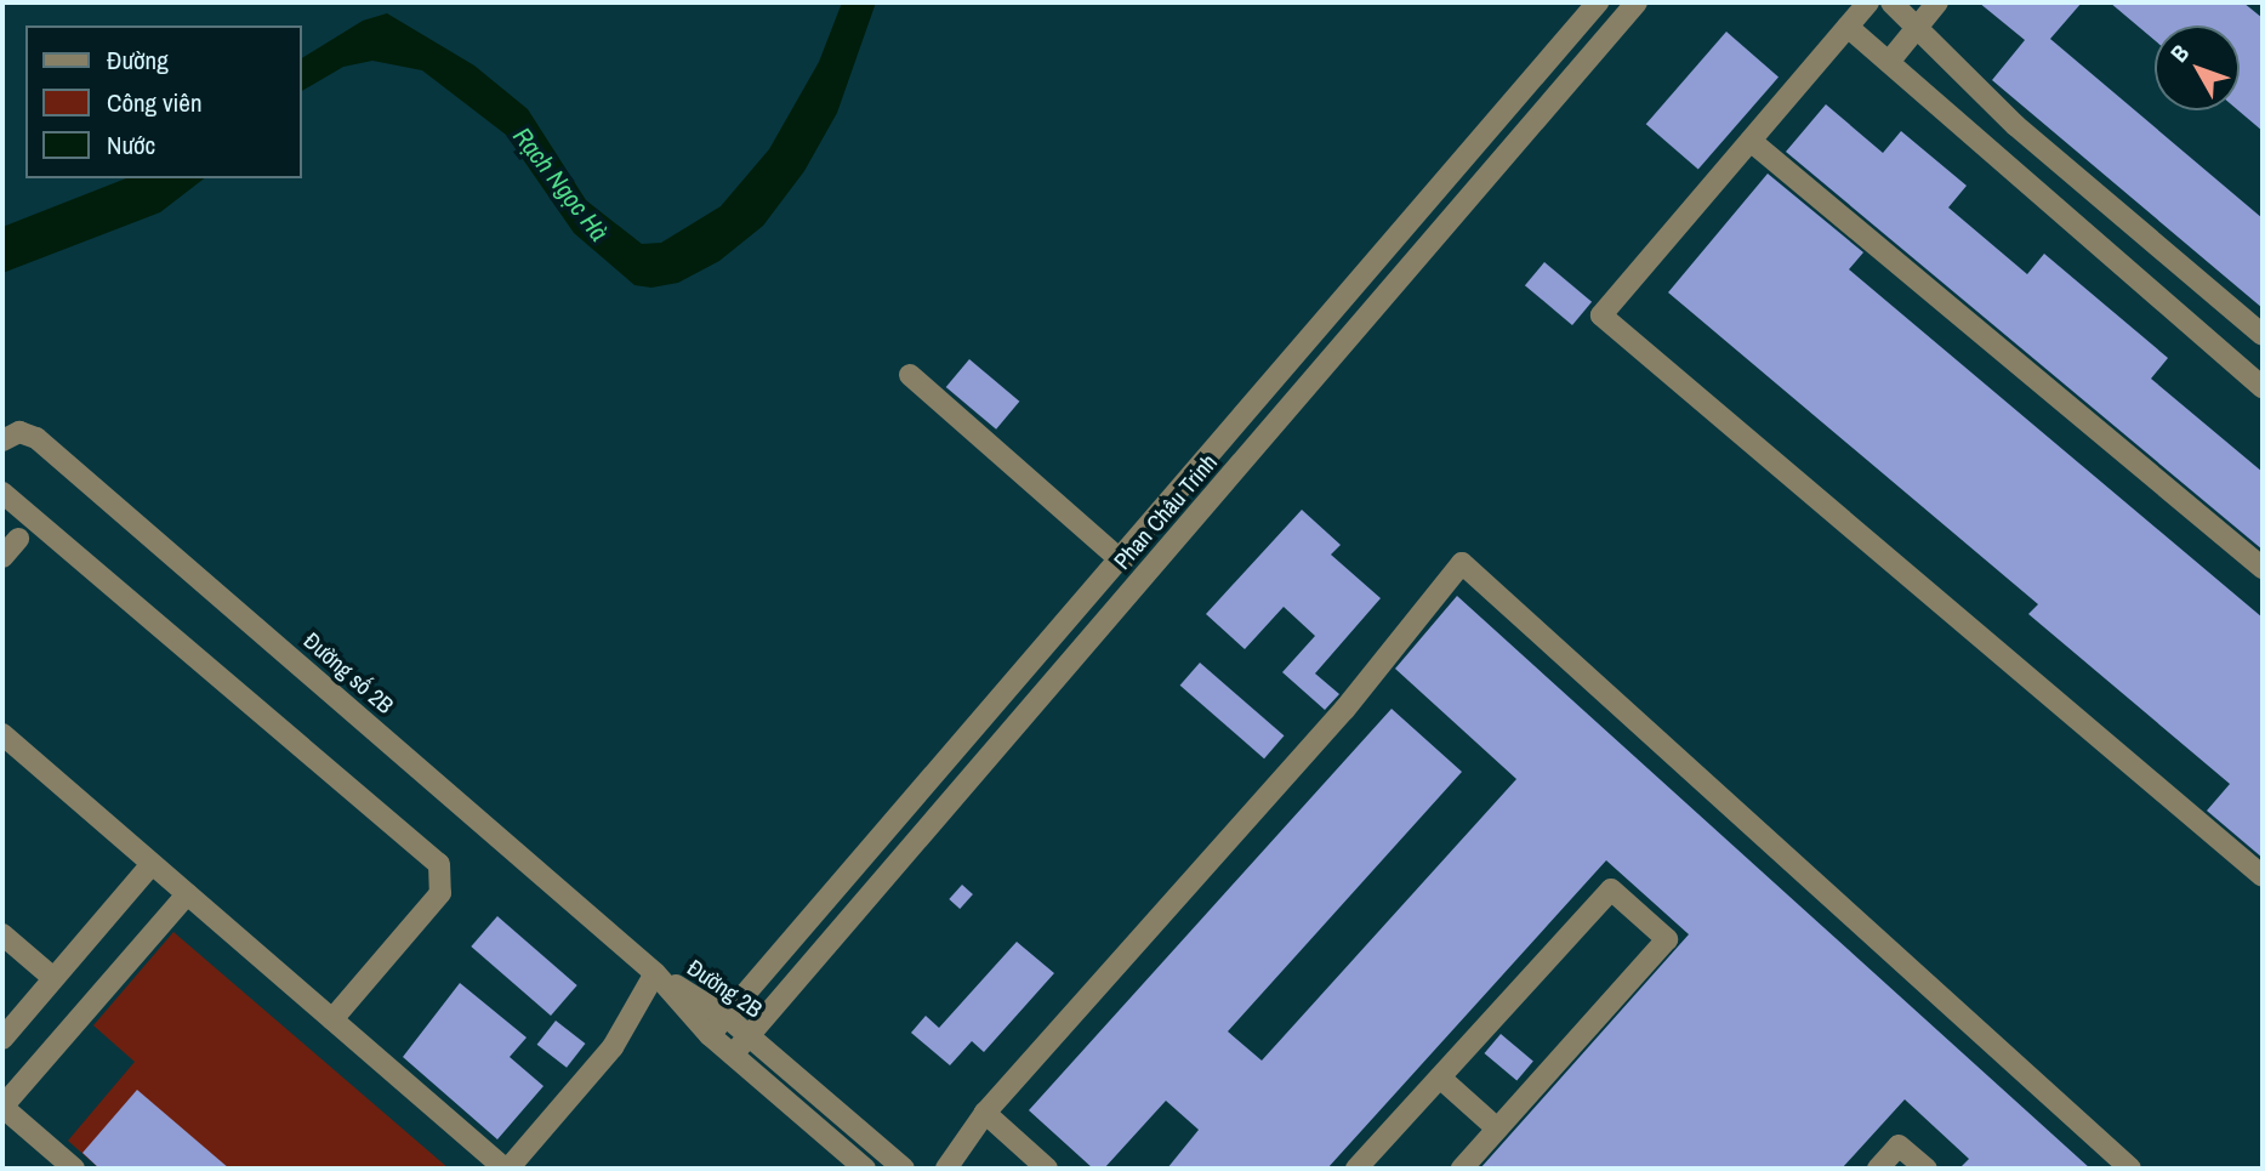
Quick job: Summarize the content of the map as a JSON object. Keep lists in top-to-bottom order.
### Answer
{
  "streets": {
    "street": ["Phan Châu Trinh", "Đường số 2B", "Đường 2B"]
  },
  "crossings": [
    ["Phan Châu Trinh", "Đường 2B"],
    ["Đường số 2B", "Đường 2B"]
  ],
  "water": ["Rạch Ngọc Hà"],
  "legend": ["Đường", "Công viên", "Nước"],
  "north": "top left"
}
